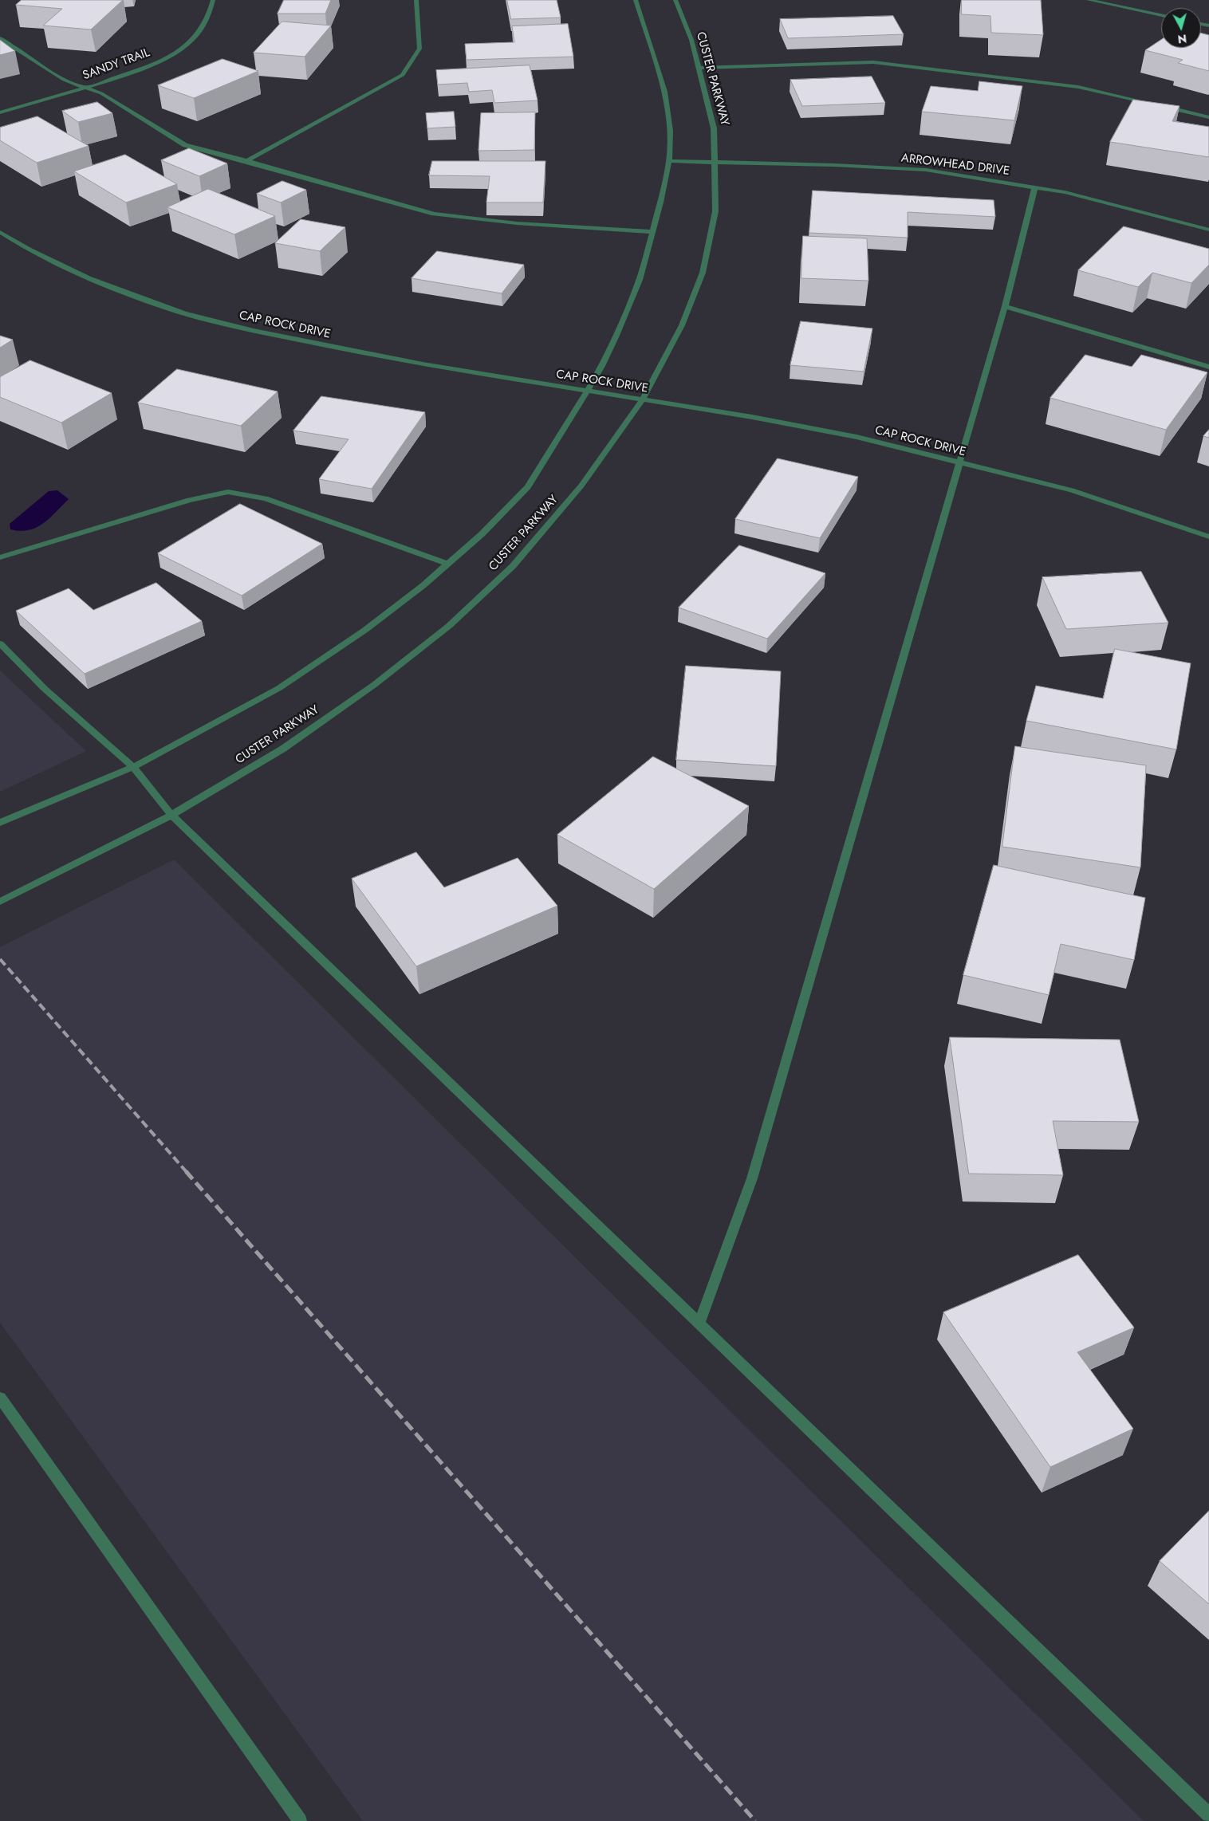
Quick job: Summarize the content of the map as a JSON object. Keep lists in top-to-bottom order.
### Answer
{
  "streets": {
    "street": [
      "SANDY TRAIL",
      "CUSTER PARKWAY",
      "ARROWHEAD DRIVE",
      "CAP ROCK DRIVE"
    ]
  },
  "crossings": [
    ["CUSTER PARKWAY", "ARROWHEAD DRIVE"],
    ["CUSTER PARKWAY", "CAP ROCK DRIVE"]
  ],
  "north": "bottom"
}
